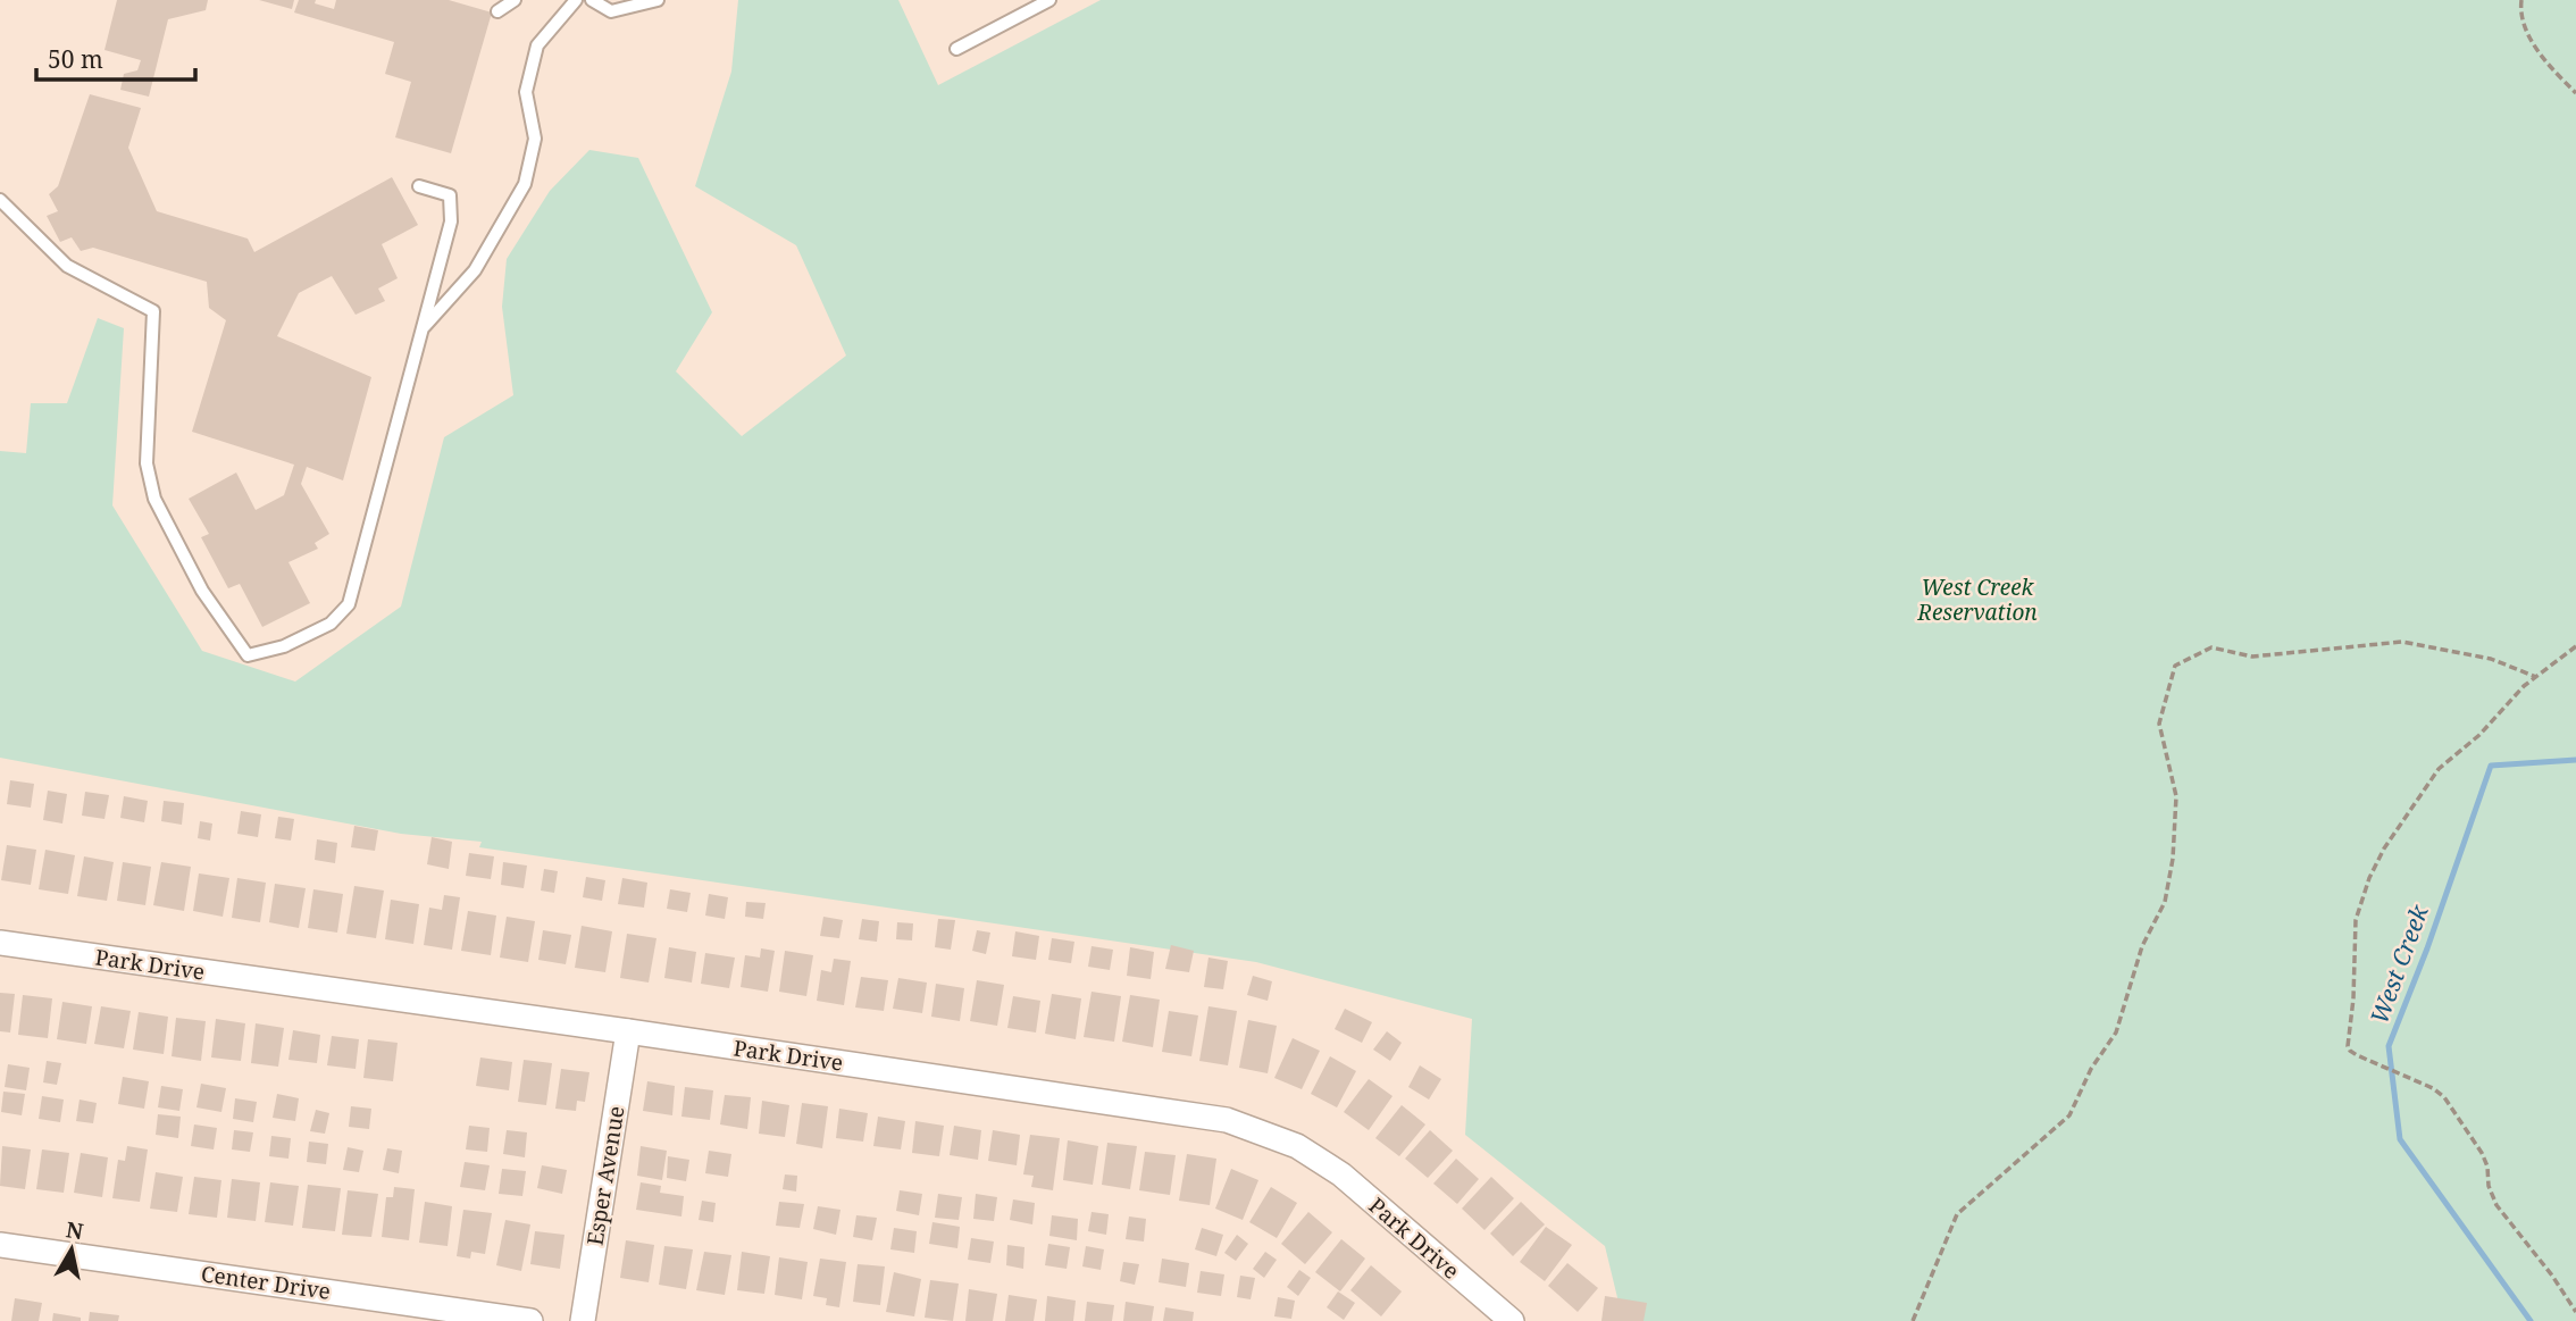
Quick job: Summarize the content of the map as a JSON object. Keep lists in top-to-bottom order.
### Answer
{
  "streets": {
    "street": ["Park Drive", "Esper Avenue", "Center Drive"]
  },
  "crossings": [
    ["Park Drive", "Esper Avenue"]
  ],
  "water": ["West Creek"],
  "parks": ["West Creek Reservation"],
  "scale_bar": "50 m",
  "north": "top"
}
